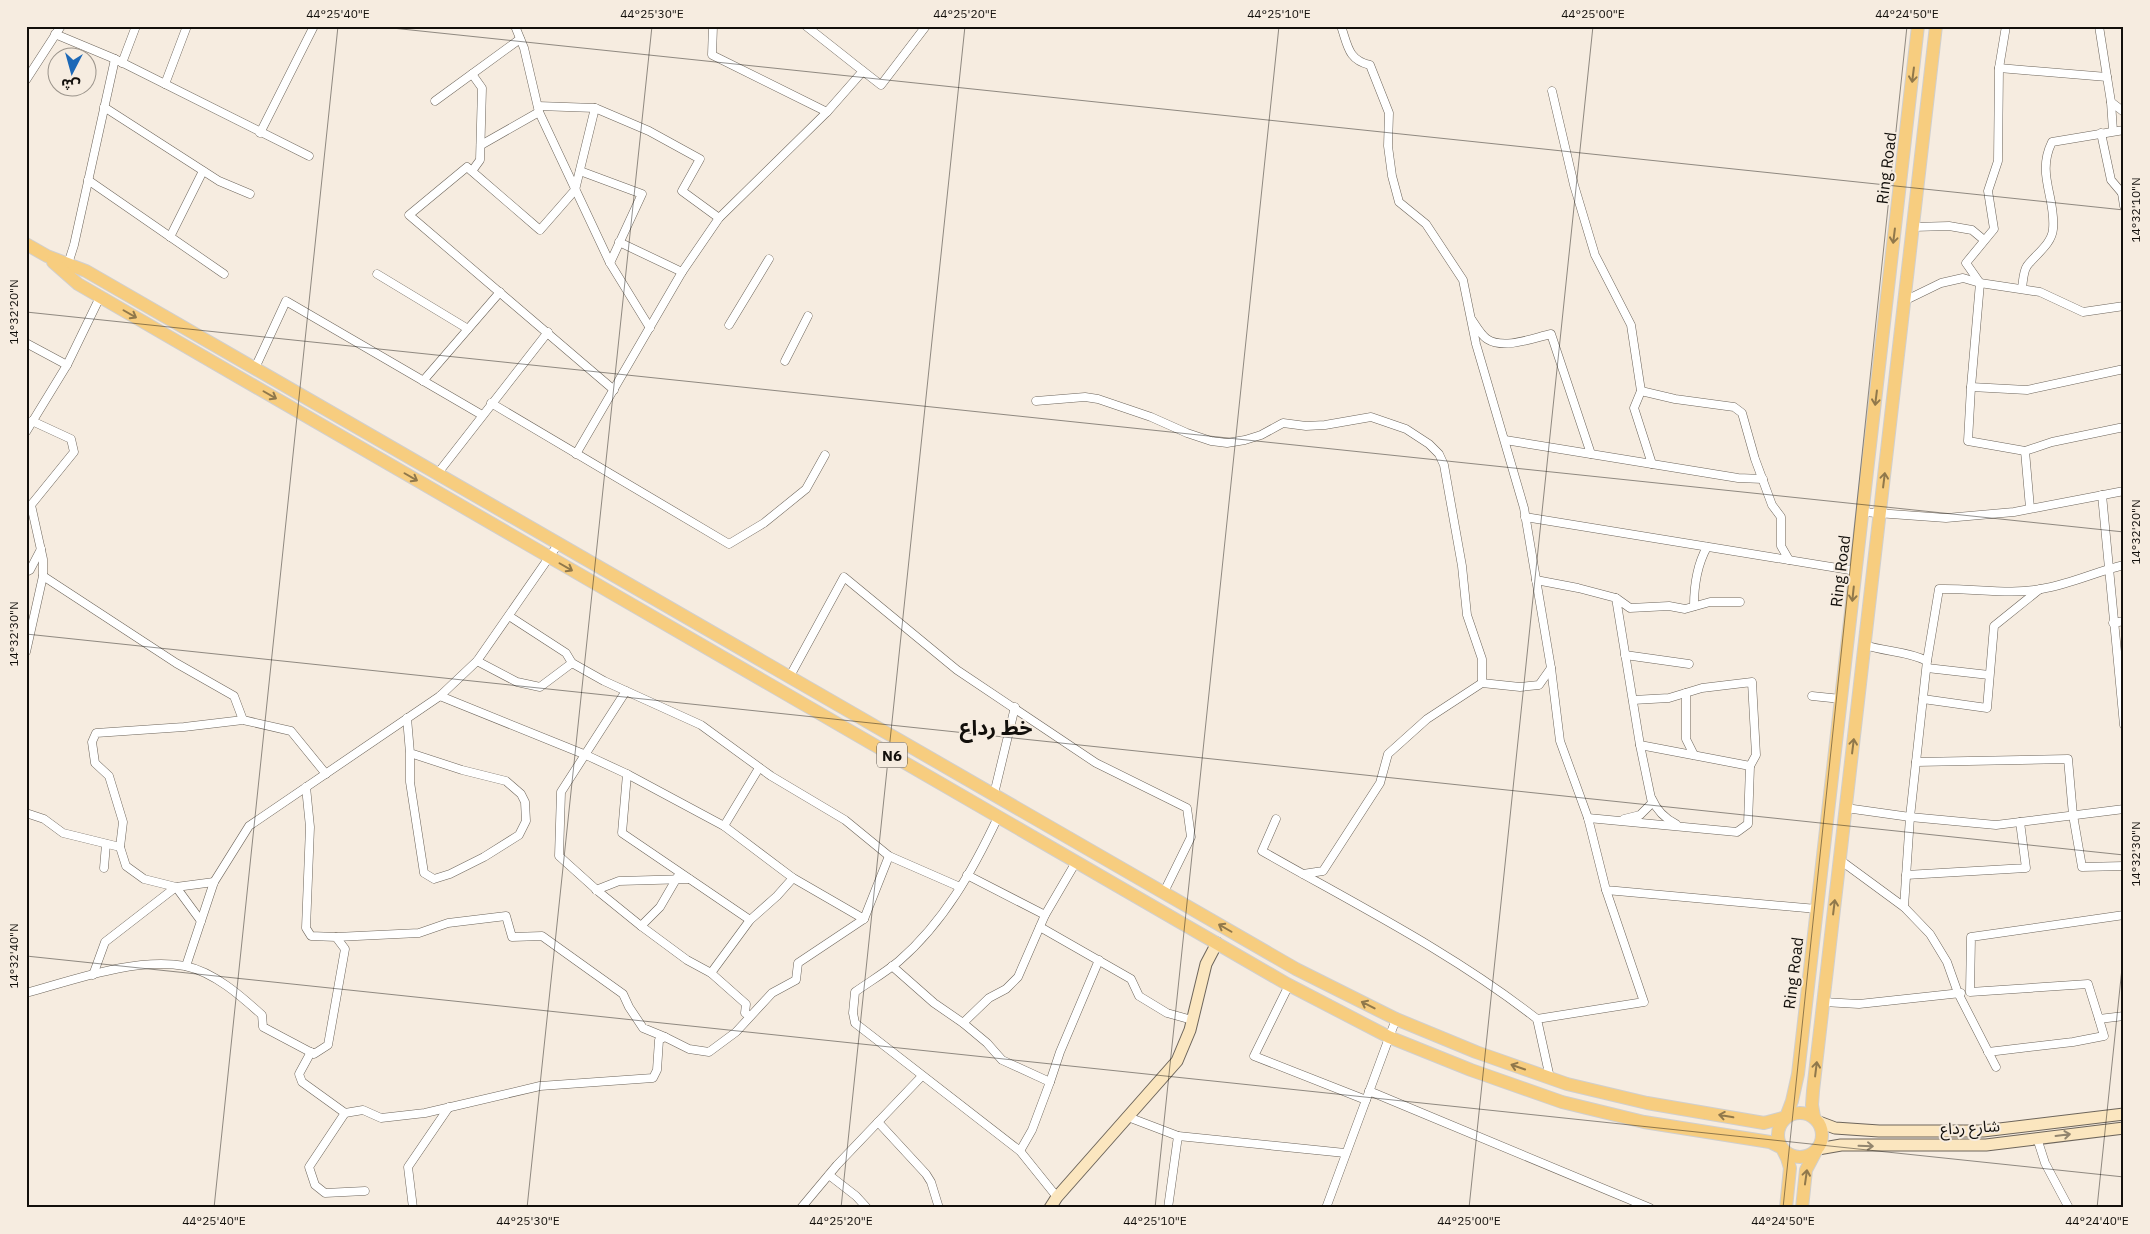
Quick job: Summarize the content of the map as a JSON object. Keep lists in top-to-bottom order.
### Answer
{
  "streets": {
    "main road": ["Ring Road", "N6", "شارع رداع"]
  },
  "crossings": [
    ["Ring Road", "N6"],
    ["Ring Road", "شارع رداع"],
    ["N6", "شارع رداع"]
  ],
  "districts": ["خط رداع"],
  "north": "bottom",
  "coordinates": [
    "44°25'40\"E",
    "44°25'30\"E",
    "44°25'20\"E",
    "44°25'10\"E",
    "44°25'00\"E",
    "44°24'50\"E",
    "14°32'10\"N",
    "14°32'20\"N",
    "14°32'30\"N",
    "14°32'40\"N",
    "44°24'40\"E"
  ]
}
